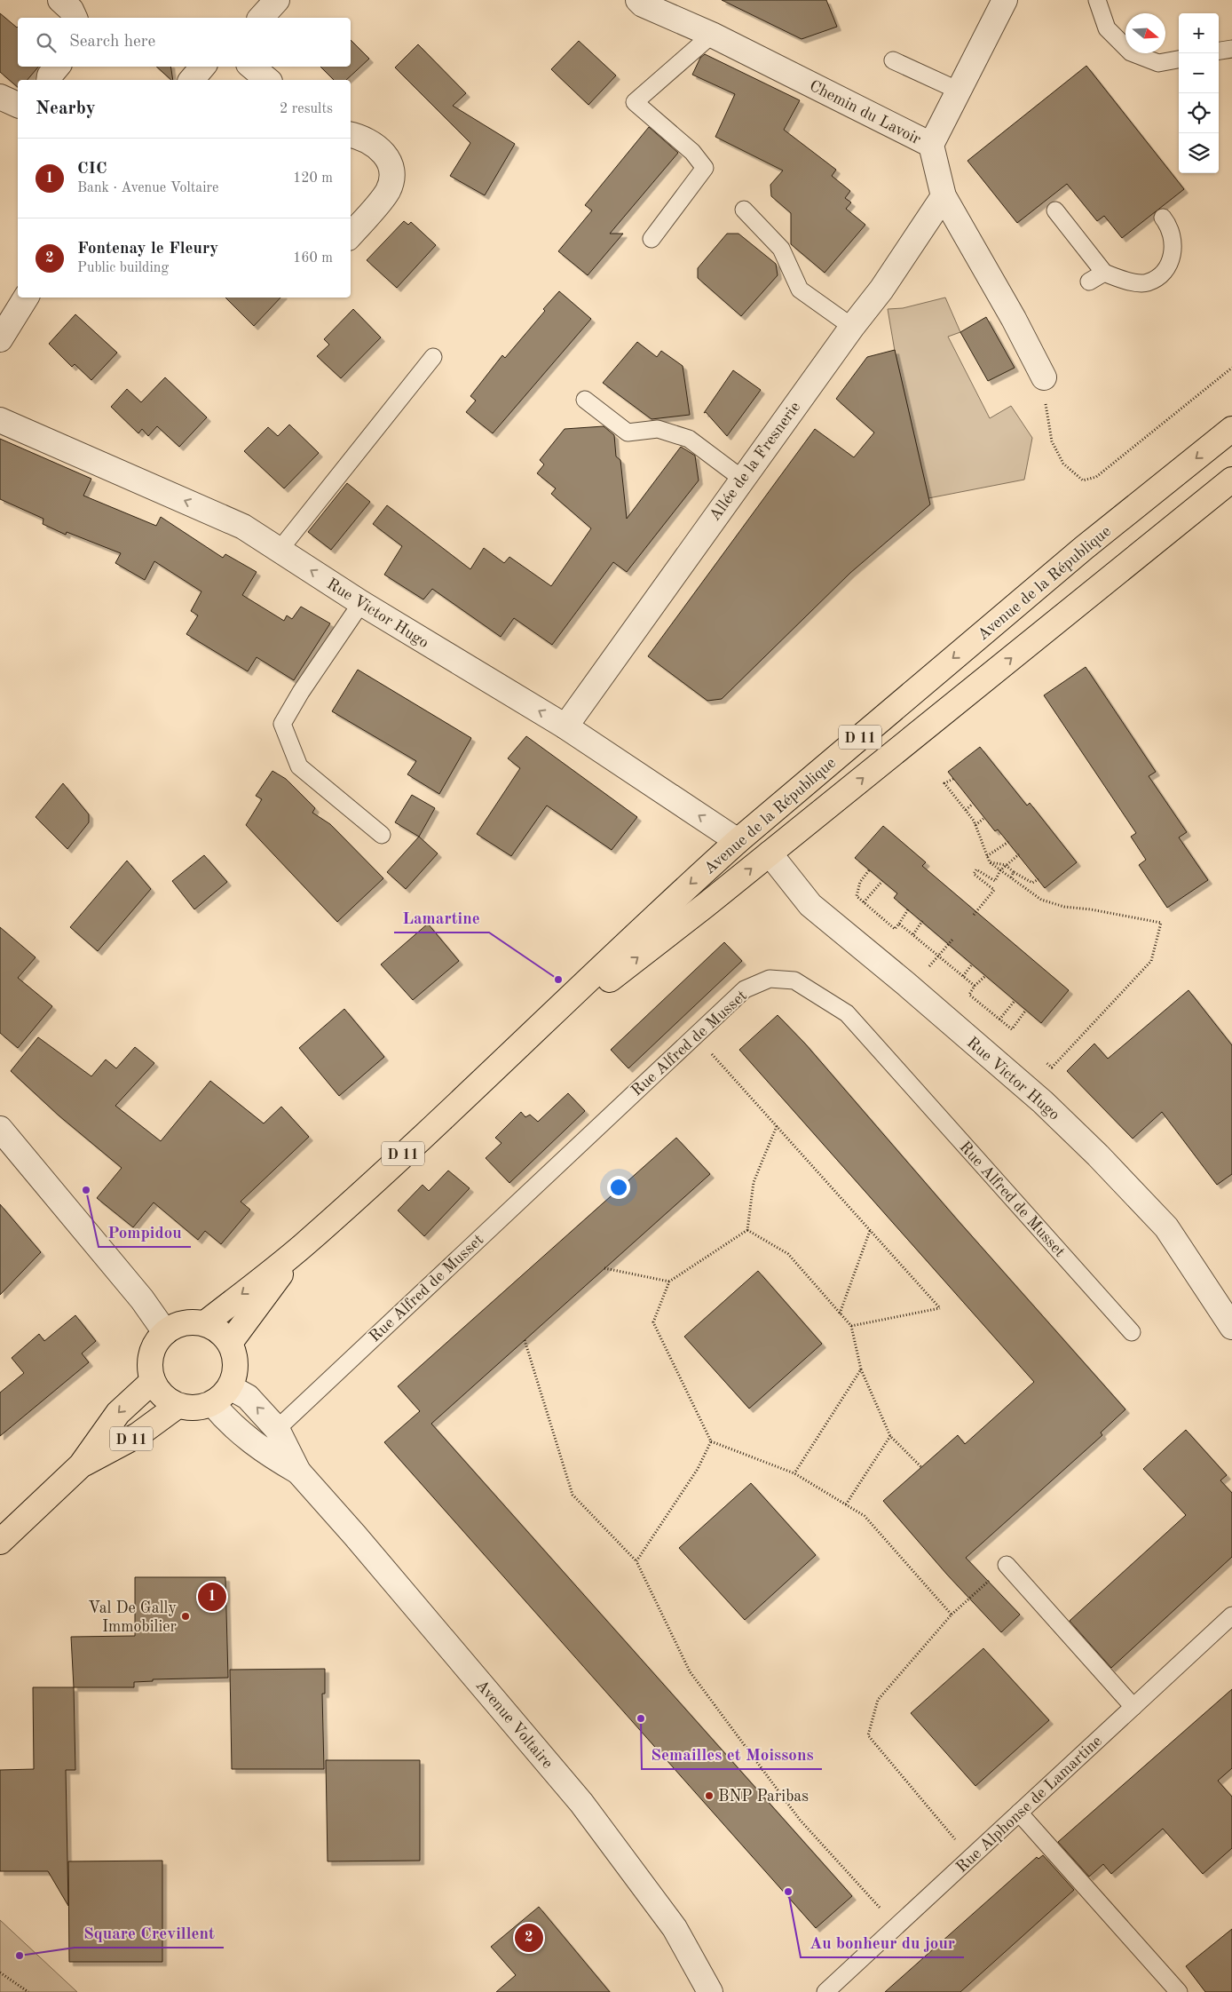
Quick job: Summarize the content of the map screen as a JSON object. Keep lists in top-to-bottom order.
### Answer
{
  "streets": {
    "main road": ["Avenue de la République", "D 11"],
    "street": [
      "Chemin du Lavoir",
      "Allée de la Fresnerie",
      "Rue Victor Hugo",
      "Avenue Voltaire"
    ],
    "lane": ["Rue Alfred de Musset", "Rue Alphonse de Lamartine"]
  },
  "crossings": [
    ["Chemin du Lavoir", "Allée de la Fresnerie"],
    ["Allée de la Fresnerie", "Rue Victor Hugo"],
    ["Avenue de la République", "Rue Victor Hugo"],
    ["Avenue de la République", "D 11"],
    ["Avenue de la République", "Avenue Voltaire"],
    ["D 11", "Avenue Voltaire"],
    ["Rue Alfred de Musset", "Avenue Voltaire"]
  ],
  "one_way": ["Rue Victor Hugo"],
  "places": [
    "Lamartine",
    "Pompidou",
    "Val De Gally Immobilier",
    "Semailles et Moissons",
    "BNP Paribas",
    "Au bonheur du jour",
    "Square Crevillent"
  ],
  "north": "right",
  "page": {
    "map_buttons": ["+", "−"],
    "search": "Search here",
    "heading": ["Nearby", "2 results"],
    "list": [
      {
        "mark": "1",
        "name": "CIC",
        "note": "Bank · Avenue Voltaire",
        "value": "120 m"
      },
      {
        "mark": "2",
        "name": "Fontenay le Fleury",
        "note": "Public building",
        "value": "160 m"
      }
    ],
    "pins": ["1", "2"]
  }
}
